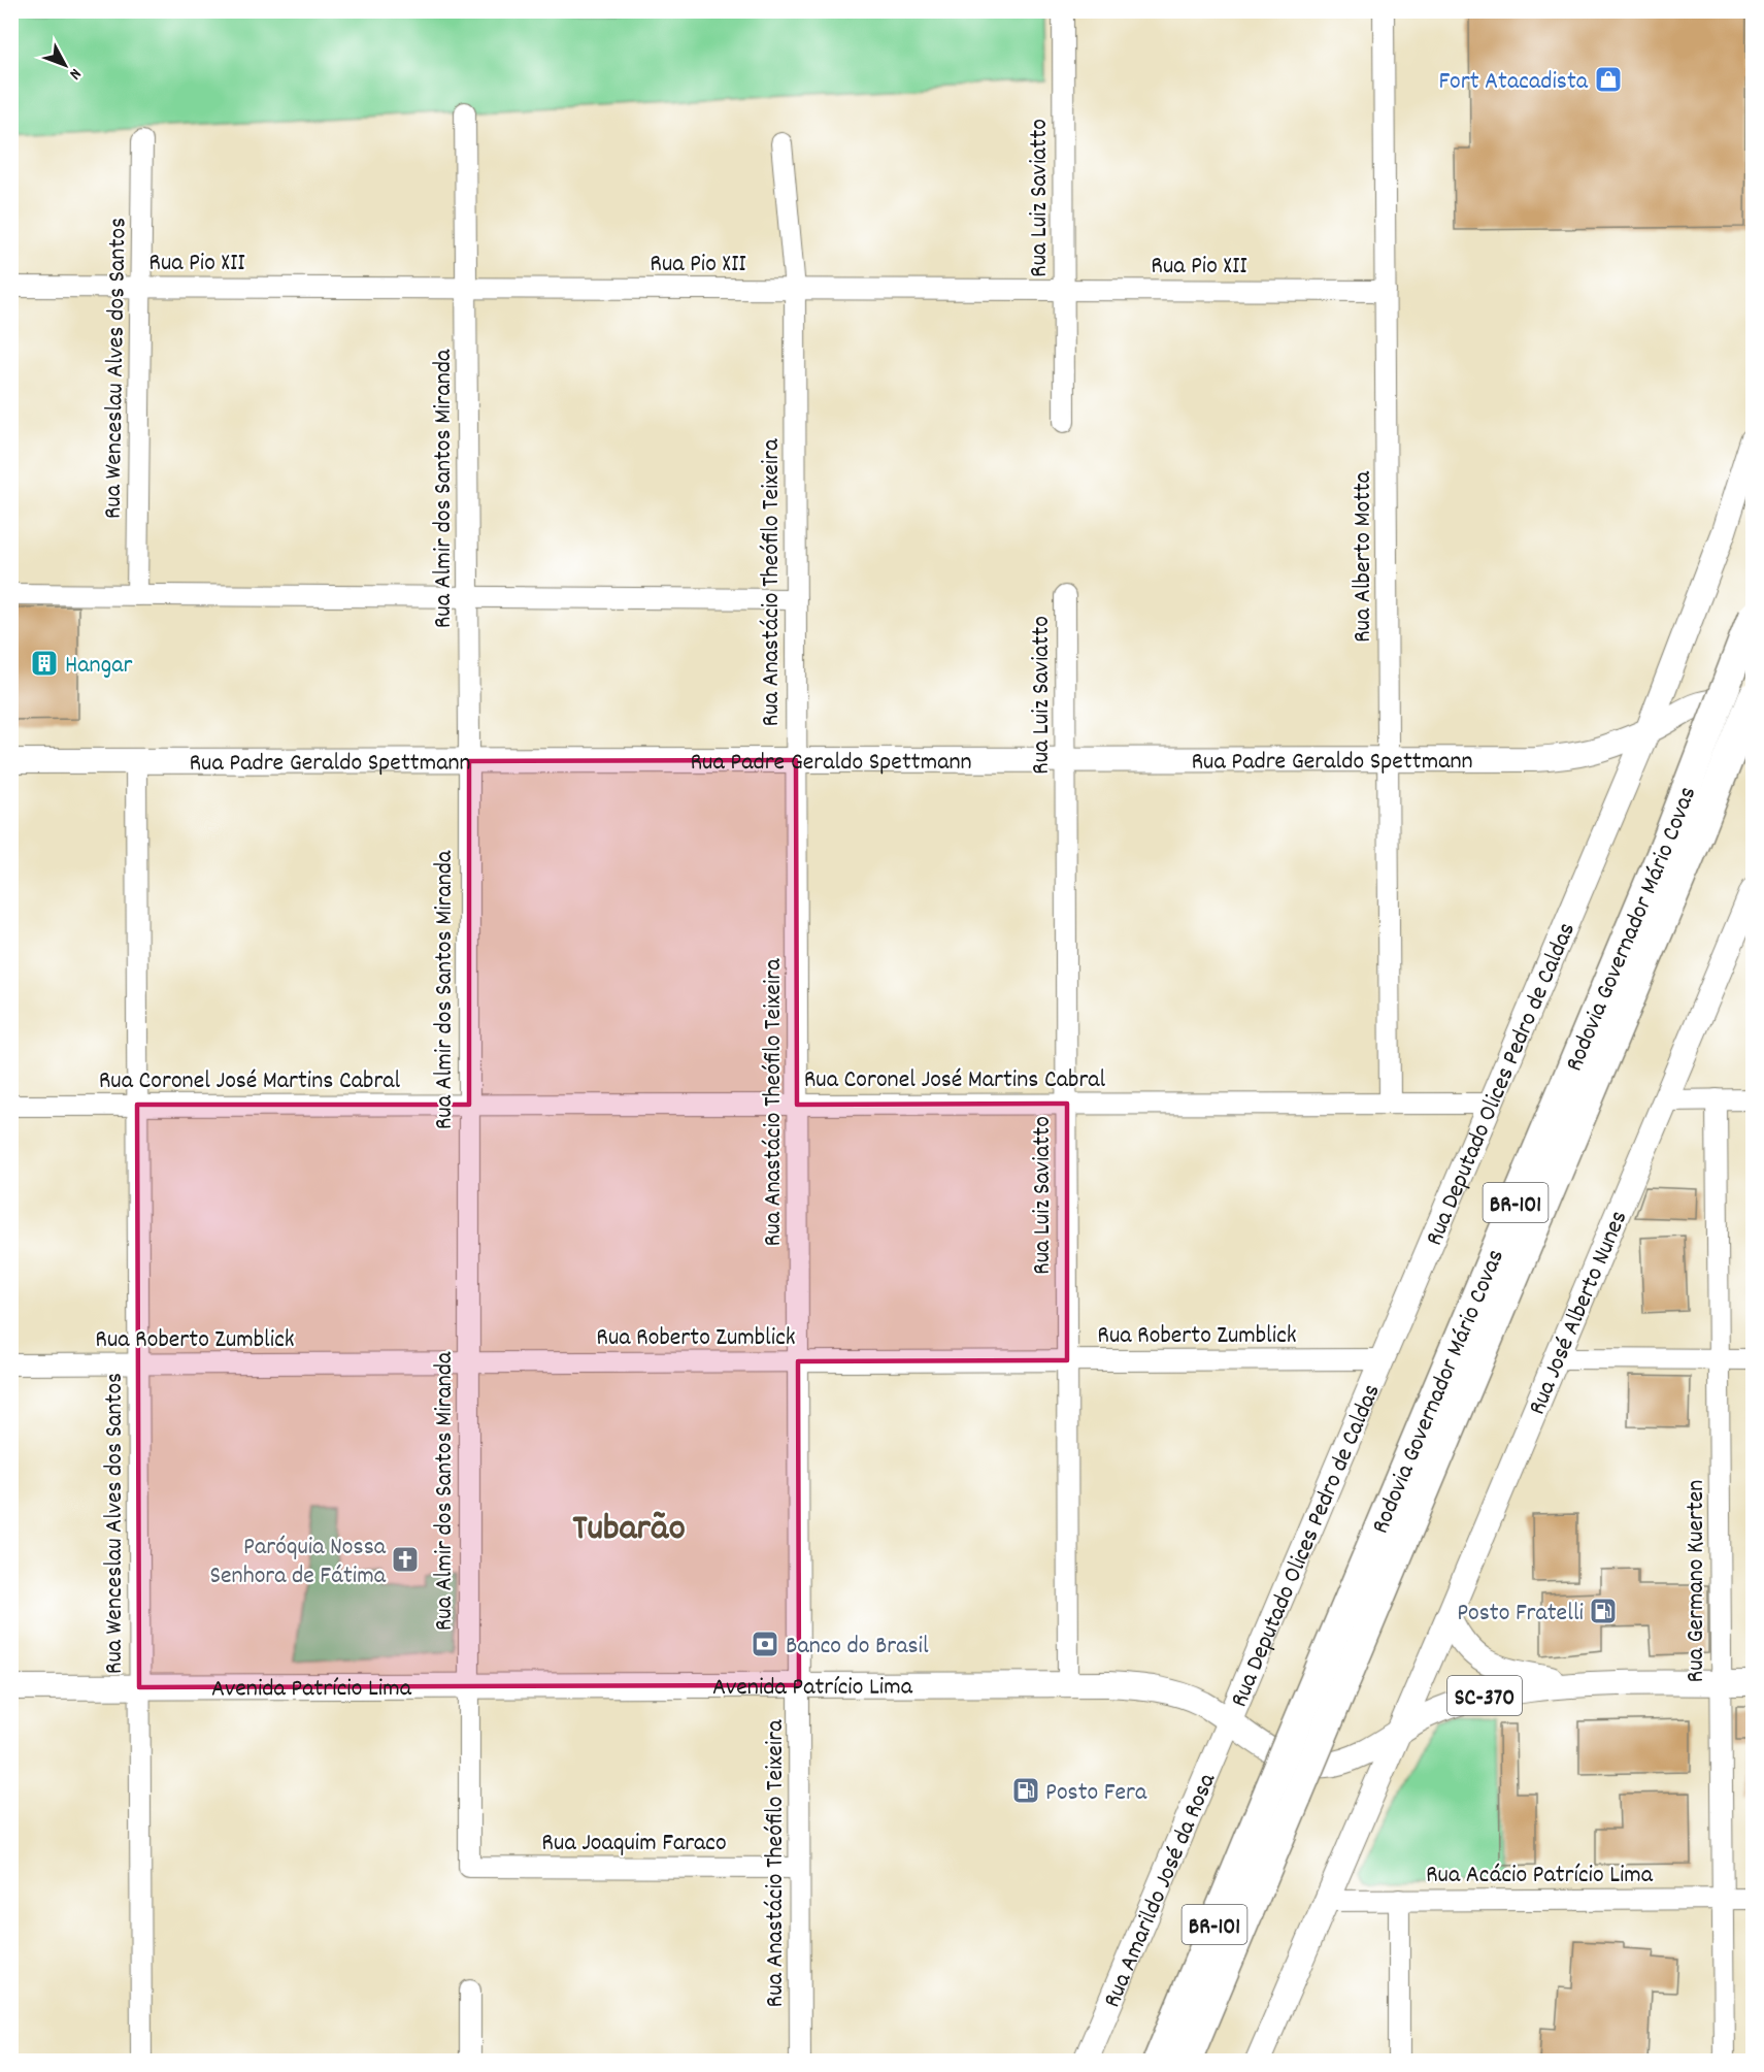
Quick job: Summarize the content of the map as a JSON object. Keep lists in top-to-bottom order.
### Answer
{
  "streets": {
    "highway": ["Rodovia Governador Mário Covas", "BR-101"],
    "main road": [
      "Rua Padre Geraldo Spettmann",
      "Rua Deputado Olices Pedro de Caldas",
      "Rua José Alberto Nunes",
      "Avenida Patrício Lima",
      "SC-370",
      "Rua Amarildo José da Rosa"
    ],
    "street": [
      "Rua Luiz Saviatto",
      "Rua Pio XII",
      "Rua Wenceslau Alves dos Santos",
      "Rua Almir dos Santos Miranda",
      "Rua Alberto Motta",
      "Rua Anastácio Theófilo Teixeira",
      "Rua Coronel José Martins Cabral",
      "Rua Roberto Zumblick",
      "Rua Germano Kuerten",
      "Rua Joaquim Faraco",
      "Rua Acácio Patrício Lima"
    ]
  },
  "crossings": [
    ["Rua Luiz Saviatto", "Rua Pio XII"],
    ["Rua Luiz Saviatto", "Rua Padre Geraldo Spettmann"],
    ["Rua Luiz Saviatto", "Rua Coronel José Martins Cabral"],
    ["Rua Luiz Saviatto", "Rua Roberto Zumblick"],
    ["Rua Luiz Saviatto", "Avenida Patrício Lima"],
    ["Rua Pio XII", "Rua Wenceslau Alves dos Santos"],
    ["Rua Pio XII", "Rua Almir dos Santos Miranda"],
    ["Rua Pio XII", "Rua Alberto Motta"],
    ["Rua Pio XII", "Rua Anastácio Theófilo Teixeira"],
    ["Rua Wenceslau Alves dos Santos", "Rua Padre Geraldo Spettmann"],
    ["Rua Wenceslau Alves dos Santos", "Rua Coronel José Martins Cabral"],
    ["Rua Wenceslau Alves dos Santos", "Rua Roberto Zumblick"],
    ["Rua Wenceslau Alves dos Santos", "Avenida Patrício Lima"],
    ["Rua Almir dos Santos Miranda", "Rua Padre Geraldo Spettmann"],
    ["Rua Almir dos Santos Miranda", "Rua Coronel José Martins Cabral"],
    ["Rua Almir dos Santos Miranda", "Rua Roberto Zumblick"],
    ["Rua Almir dos Santos Miranda", "Avenida Patrício Lima"],
    ["Rua Almir dos Santos Miranda", "Rua Joaquim Faraco"],
    ["Rua Alberto Motta", "Rua Padre Geraldo Spettmann"],
    ["Rua Alberto Motta", "Rua Coronel José Martins Cabral"],
    ["Rua Anastácio Theófilo Teixeira", "Rua Padre Geraldo Spettmann"],
    ["Rua Anastácio Theófilo Teixeira", "Rua Coronel José Martins Cabral"],
    ["Rua Anastácio Theófilo Teixeira", "Rua Roberto Zumblick"],
    ["Rua Anastácio Theófilo Teixeira", "Avenida Patrício Lima"],
    ["Rua Anastácio Theófilo Teixeira", "Rua Joaquim Faraco"],
    ["Rua Padre Geraldo Spettmann", "Rua Deputado Olices Pedro de Caldas"],
    ["Rua Coronel José Martins Cabral", "Rua Deputado Olices Pedro de Caldas"],
    ["Rua Deputado Olices Pedro de Caldas", "Rua Roberto Zumblick"],
    ["Rua Deputado Olices Pedro de Caldas", "Avenida Patrício Lima"],
    ["Rua Deputado Olices Pedro de Caldas", "Rua Amarildo José da Rosa"],
    ["Rua José Alberto Nunes", "Avenida Patrício Lima"],
    ["Rua José Alberto Nunes", "Rua Acácio Patrício Lima"],
    ["Rua Germano Kuerten", "Avenida Patrício Lima"],
    ["Rua Germano Kuerten", "Rua Acácio Patrício Lima"],
    ["Avenida Patrício Lima", "Rua Amarildo José da Rosa"]
  ],
  "districts": ["Tubarão"],
  "places": {
    "shop": ["Fort Atacadista"],
    "building": ["Hangar"],
    "church": ["Paróquia Nossa Senhora de Fátima"],
    "fuel station": ["Posto Fratelli", "Posto Fera"],
    "bank": ["Banco do Brasil"]
  },
  "north": "bottom right"
}
